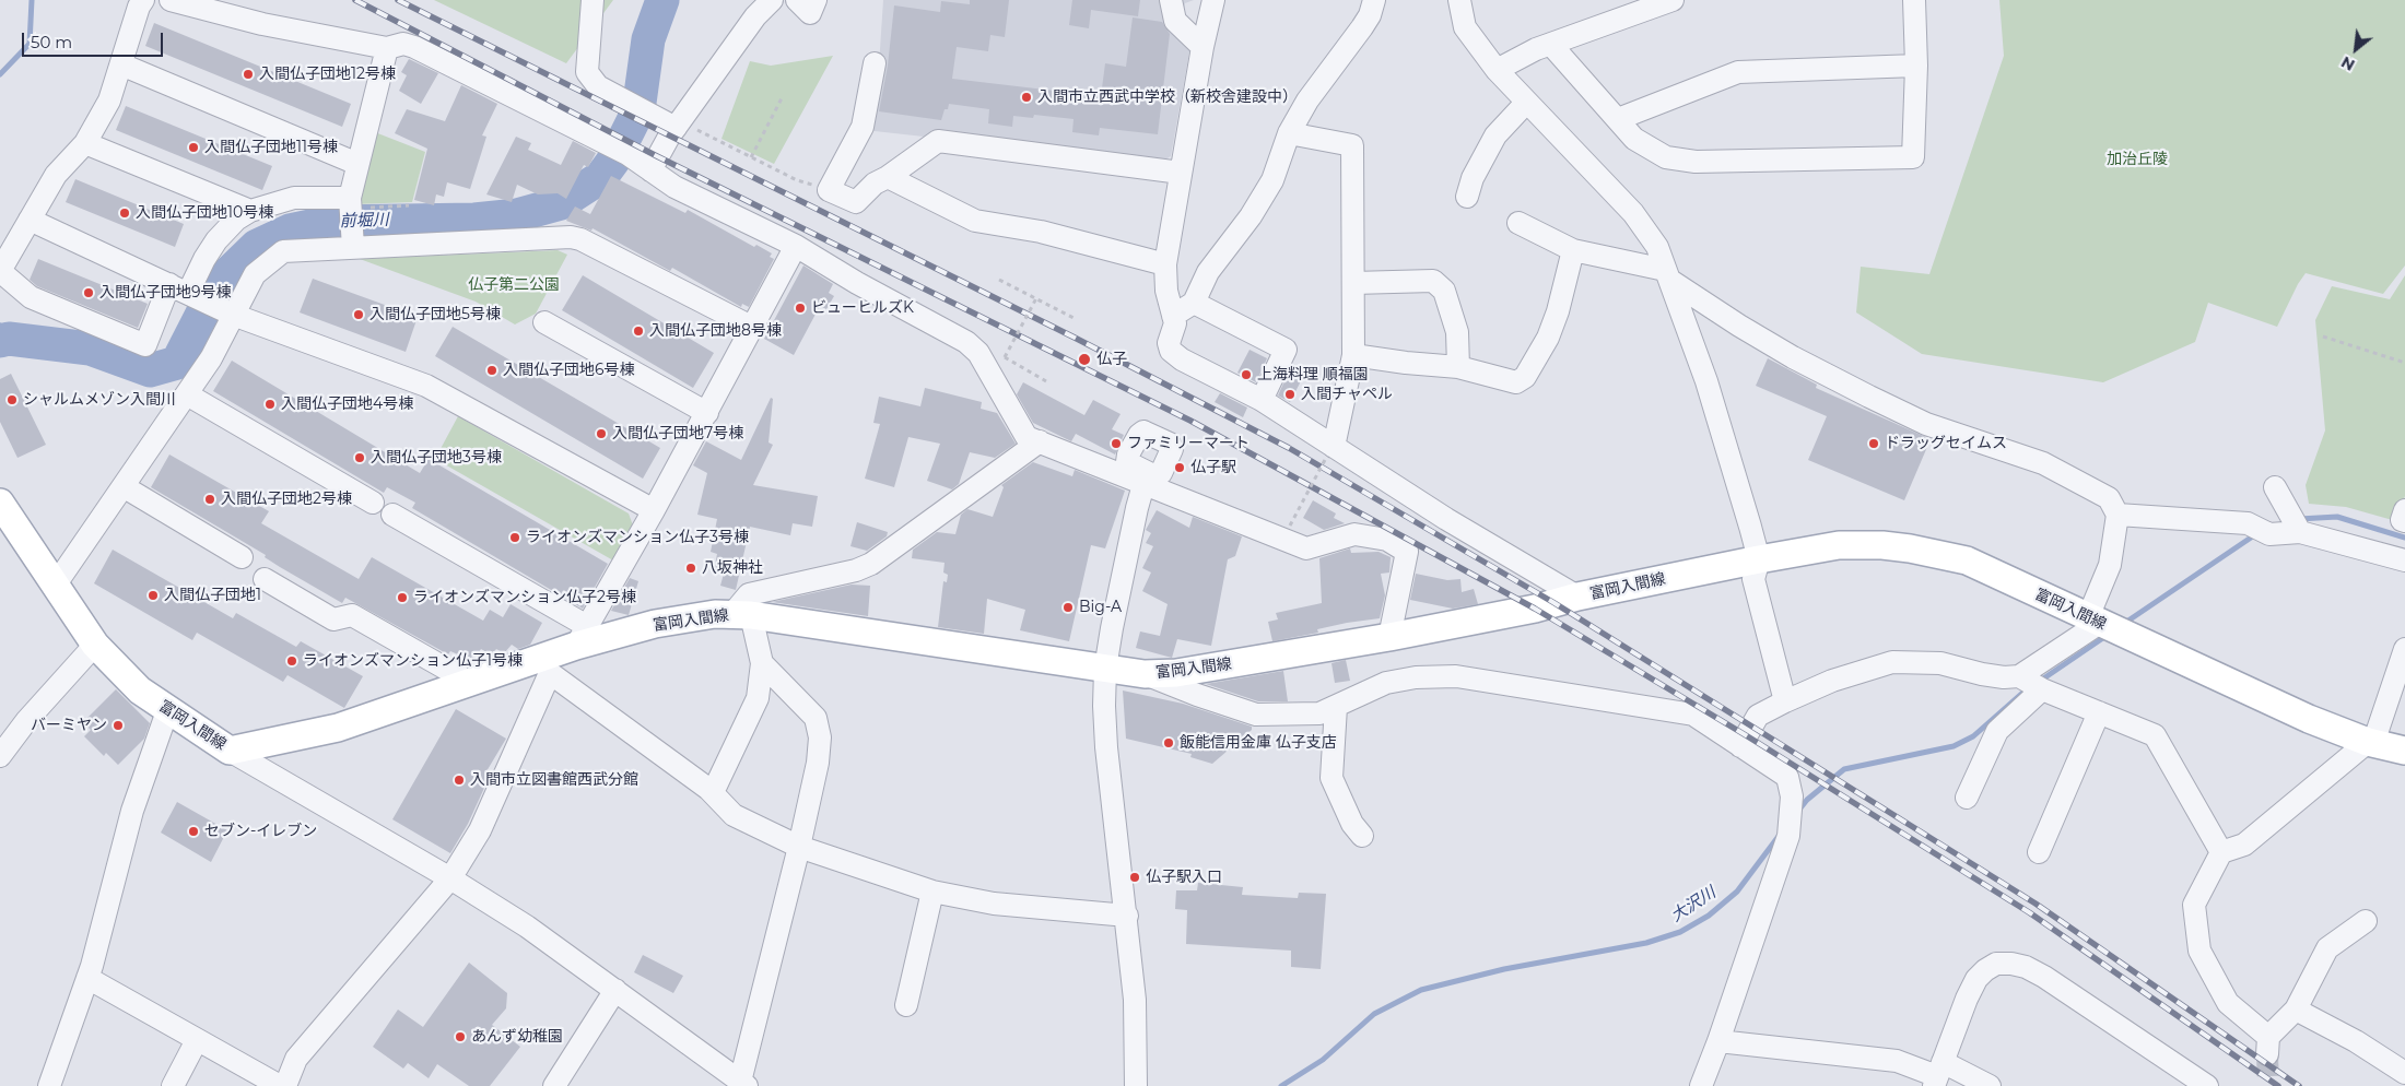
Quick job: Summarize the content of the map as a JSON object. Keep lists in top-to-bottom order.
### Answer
{
  "streets": {
    "main road": ["富岡入間線"]
  },
  "water": ["前堀川", "大沢川"],
  "parks": ["加治丘陵", "仏子第二公園"],
  "places": [
    "入間仏子団地12号棟",
    "入間市立西武中学校（新校舎建設中）",
    "入間仏子団地11号棟",
    "入間仏子団地10号棟",
    "入間仏子団地9号棟",
    "ビューヒルズK",
    "入間仏子団地5号棟",
    "入間仏子団地8号棟",
    "仏子",
    "入間仏子団地6号棟",
    "上海料理 順福園",
    "入間チャペル",
    "シャルムメゾン入間川",
    "入間仏子団地4号棟",
    "入間仏子団地7号棟",
    "ファミリーマート",
    "ドラッグセイムス",
    "入間仏子団地3号棟",
    "仏子駅",
    "入間仏子団地2号棟",
    "ライオンズマンション仏子3号棟",
    "八坂神社",
    "入間仏子団地1",
    "ライオンズマンション仏子2号棟",
    "Big-A",
    "ライオンズマンション仏子1号棟",
    "バーミヤン",
    "飯能信用金庫 仏子支店",
    "入間市立図書館西武分館",
    "セブン-イレブン",
    "仏子駅入口",
    "あんず幼稚園"
  ],
  "scale_bar": "50 m",
  "north": "bottom left"
}
